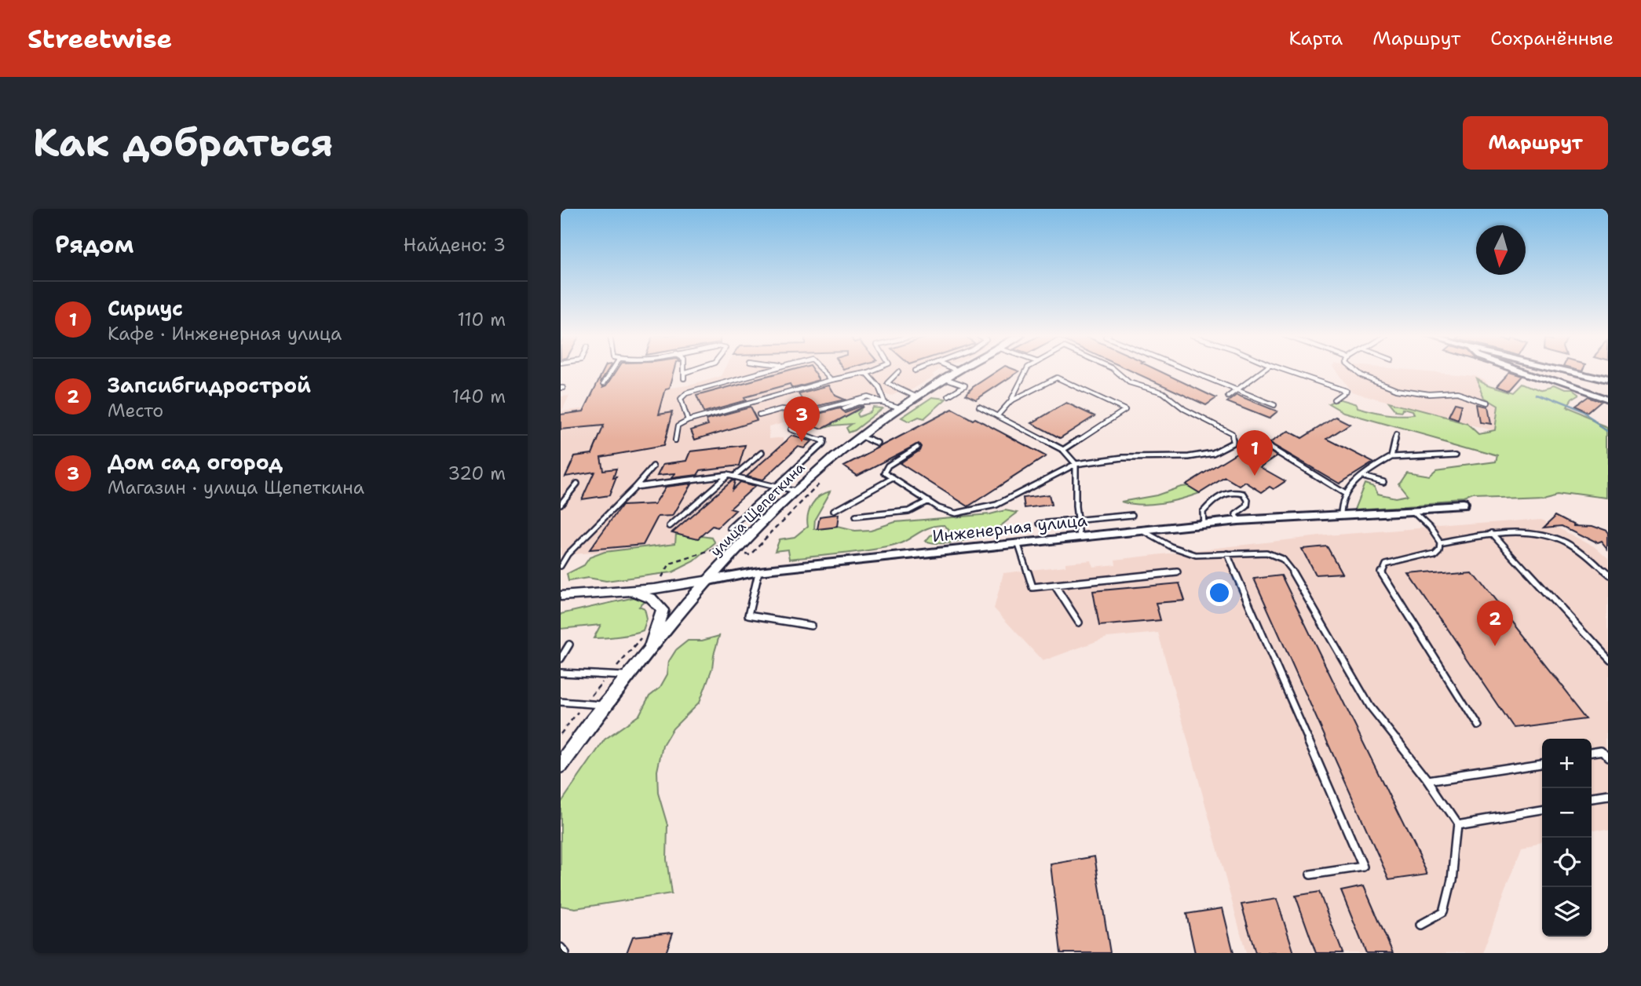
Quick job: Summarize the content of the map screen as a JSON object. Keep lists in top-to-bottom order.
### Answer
{
  "streets": {
    "main road": ["улица Щепеткина"],
    "street": ["Инженерная улица"]
  },
  "crossings": [
    ["улица Щепеткина", "Инженерная улица"]
  ],
  "north": "bottom",
  "page": {
    "header": "Streetwise",
    "nav": ["Карта", "Маршрут", "Сохранённые"],
    "buttons": "Маршрут",
    "title": "Как добраться",
    "heading": ["Рядом", "Найдено: 3"],
    "list": [
      {
        "mark": "1",
        "name": "Сириус",
        "note": "Кафе · Инженерная улица",
        "value": "110 m"
      },
      {
        "mark": "2",
        "name": "Запсибгидрострой",
        "note": "Место",
        "value": "140 m"
      },
      {
        "mark": "3",
        "name": "Дом сад огород",
        "note": "Магазин · улица Щепеткина",
        "value": "320 m"
      }
    ],
    "pins": ["3", "1", "2"],
    "map_buttons": ["+", "−"]
  }
}
